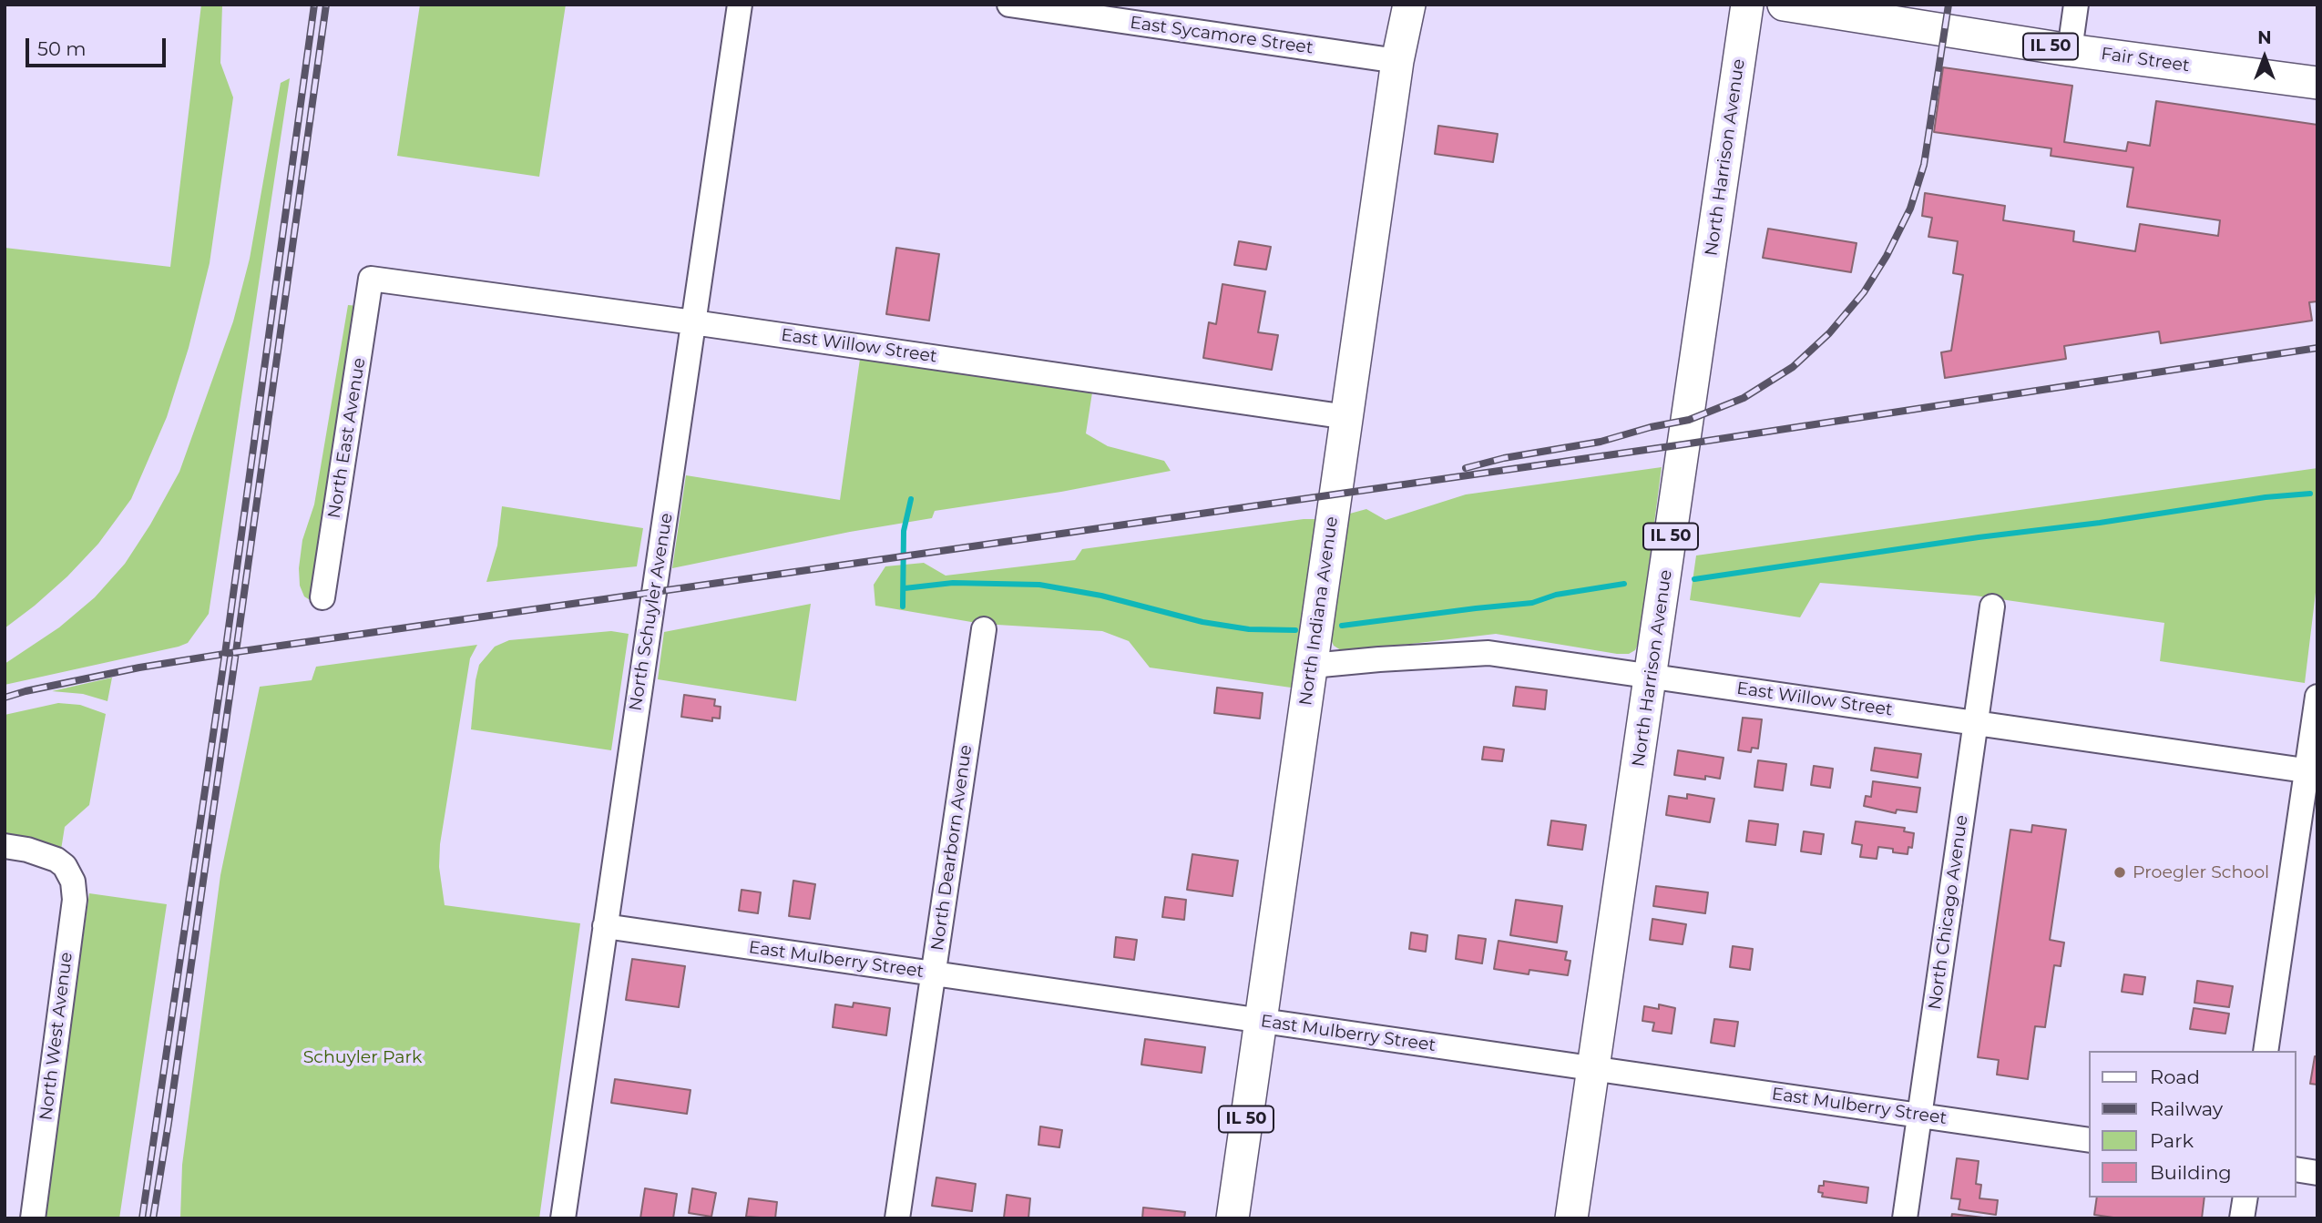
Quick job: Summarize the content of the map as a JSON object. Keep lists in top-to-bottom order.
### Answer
{
  "streets": {
    "main road": [
      "IL 50",
      "Fair Street",
      "North Harrison Avenue",
      "North Indiana Avenue"
    ],
    "street": [
      "East Sycamore Street",
      "East Willow Street",
      "North East Avenue",
      "North Schuyler Avenue",
      "North Dearborn Avenue",
      "North Chicago Avenue",
      "East Mulberry Street",
      "North West Avenue"
    ]
  },
  "crossings": [
    ["East Sycamore Street", "North Indiana Avenue"],
    ["North Harrison Avenue", "East Willow Street"],
    ["North Harrison Avenue", "East Mulberry Street"],
    ["East Willow Street", "North East Avenue"],
    ["East Willow Street", "North Indiana Avenue"],
    ["East Willow Street", "North Schuyler Avenue"],
    ["East Willow Street", "North Chicago Avenue"],
    ["North Indiana Avenue", "East Mulberry Street"],
    ["North Schuyler Avenue", "East Mulberry Street"],
    ["North Dearborn Avenue", "East Mulberry Street"],
    ["North Chicago Avenue", "East Mulberry Street"]
  ],
  "parks": ["Schuyler Park"],
  "places": ["Proegler School"],
  "legend": [
    "Road",
    "Railway",
    "Park",
    "Building"
  ],
  "scale_bar": "50 m",
  "north": "top"
}
